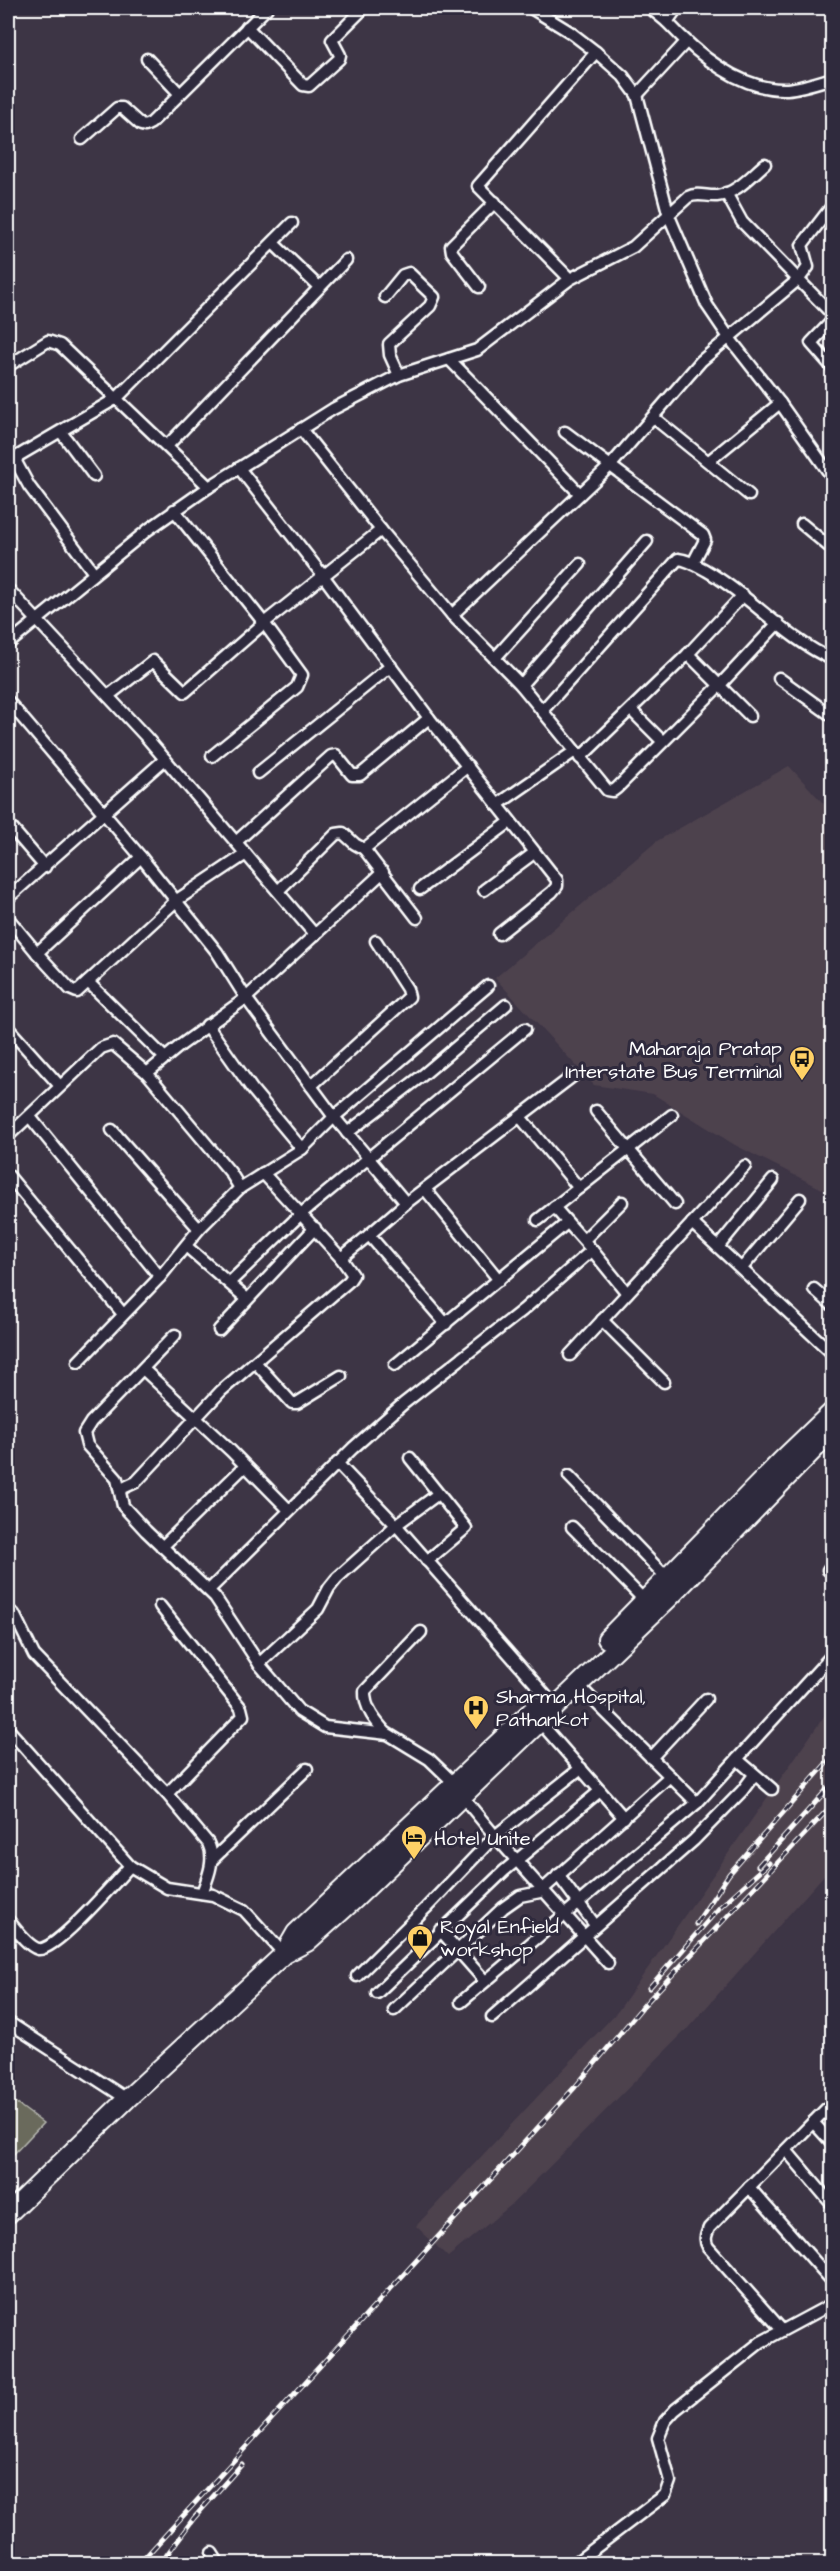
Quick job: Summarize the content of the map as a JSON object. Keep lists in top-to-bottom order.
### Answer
{
  "places": {
    "bus stop": ["Maharaja Pratap Interstate Bus Terminal"],
    "hospital": ["Sharma Hospital, Pathankot"],
    "hotel": ["Hotel Unite"],
    "shop": ["Royal Enfield workshop"]
  }
}
